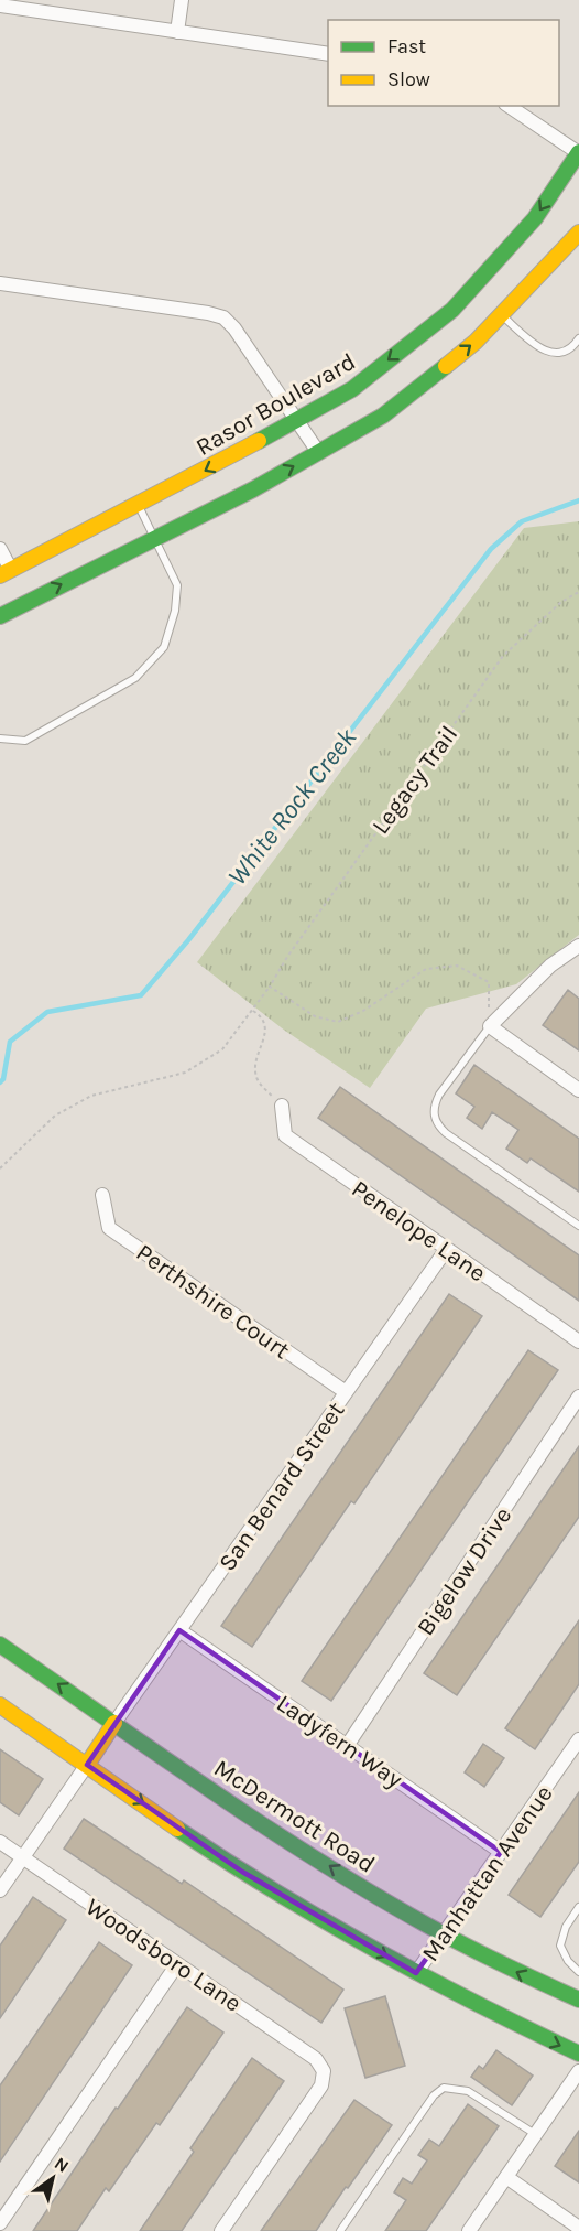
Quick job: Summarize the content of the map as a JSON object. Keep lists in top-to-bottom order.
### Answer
{
  "streets": {
    "main road": ["Rasor Boulevard", "McDermott Road"],
    "street": [
      "Penelope Lane",
      "Perthshire Court",
      "San Benard Street",
      "Bigelow Drive",
      "Ladyfern Way",
      "Manhattan Avenue",
      "Woodsboro Lane"
    ],
    "path": ["Legacy Trail"]
  },
  "crossings": [
    ["Penelope Lane", "San Benard Street"],
    ["Perthshire Court", "San Benard Street"],
    ["San Benard Street", "Ladyfern Way"],
    ["San Benard Street", "McDermott Road"],
    ["Bigelow Drive", "Ladyfern Way"],
    ["Ladyfern Way", "Manhattan Avenue"],
    ["McDermott Road", "Manhattan Avenue"]
  ],
  "water": ["White Rock Creek"],
  "legend": ["Fast", "Slow"],
  "north": "top right"
}
